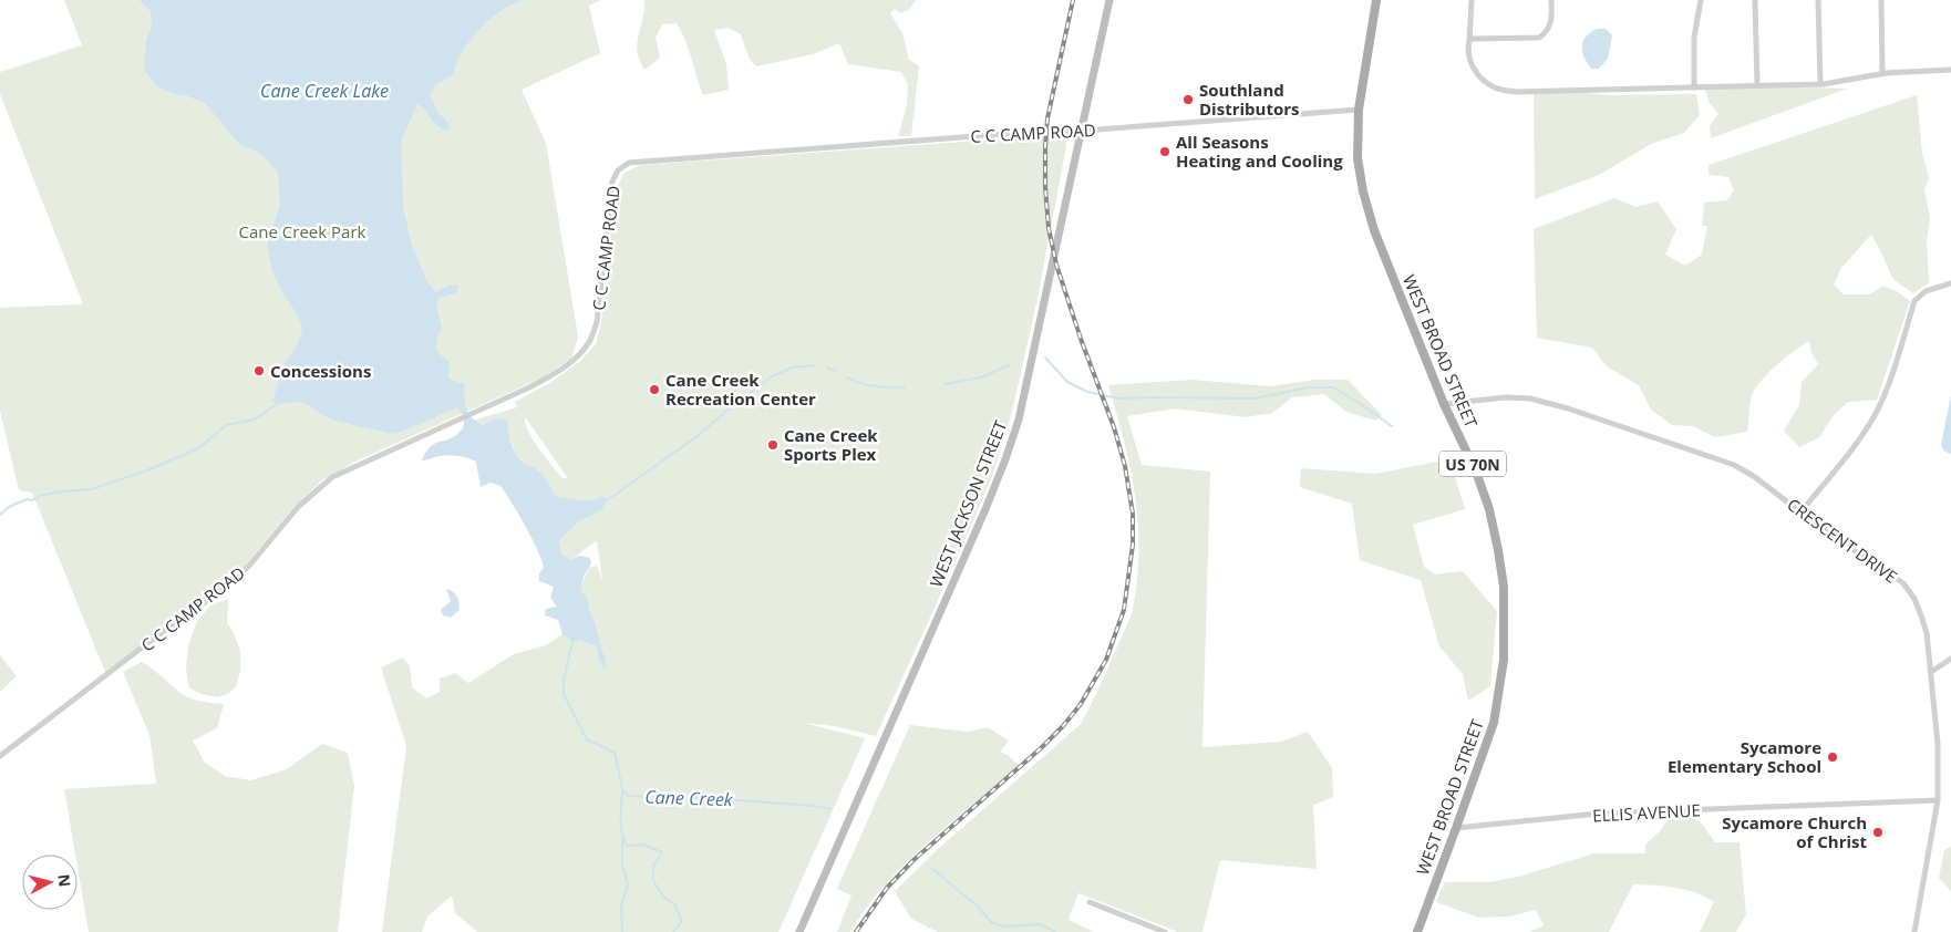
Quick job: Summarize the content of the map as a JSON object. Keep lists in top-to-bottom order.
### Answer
{
  "streets": {
    "main road": ["WEST BROAD STREET", "US 70N"],
    "street": [
      "C C CAMP ROAD",
      "WEST JACKSON STREET",
      "CRESCENT DRIVE",
      "ELLIS AVENUE"
    ]
  },
  "crossings": [
    ["C C CAMP ROAD", "WEST BROAD STREET"],
    ["C C CAMP ROAD", "WEST JACKSON STREET"],
    ["WEST BROAD STREET", "CRESCENT DRIVE"],
    ["WEST BROAD STREET", "ELLIS AVENUE"],
    ["CRESCENT DRIVE", "ELLIS AVENUE"]
  ],
  "water": ["Cane Creek Lake", "Cane Creek"],
  "parks": ["Cane Creek Park"],
  "places": [
    "Southland Distributors",
    "All Seasons Heating and Cooling",
    "Concessions",
    "Cane Creek Recreation Center",
    "Cane Creek Sports Plex",
    "Sycamore Elementary School",
    "Sycamore Church of Christ"
  ],
  "north": "right"
}
